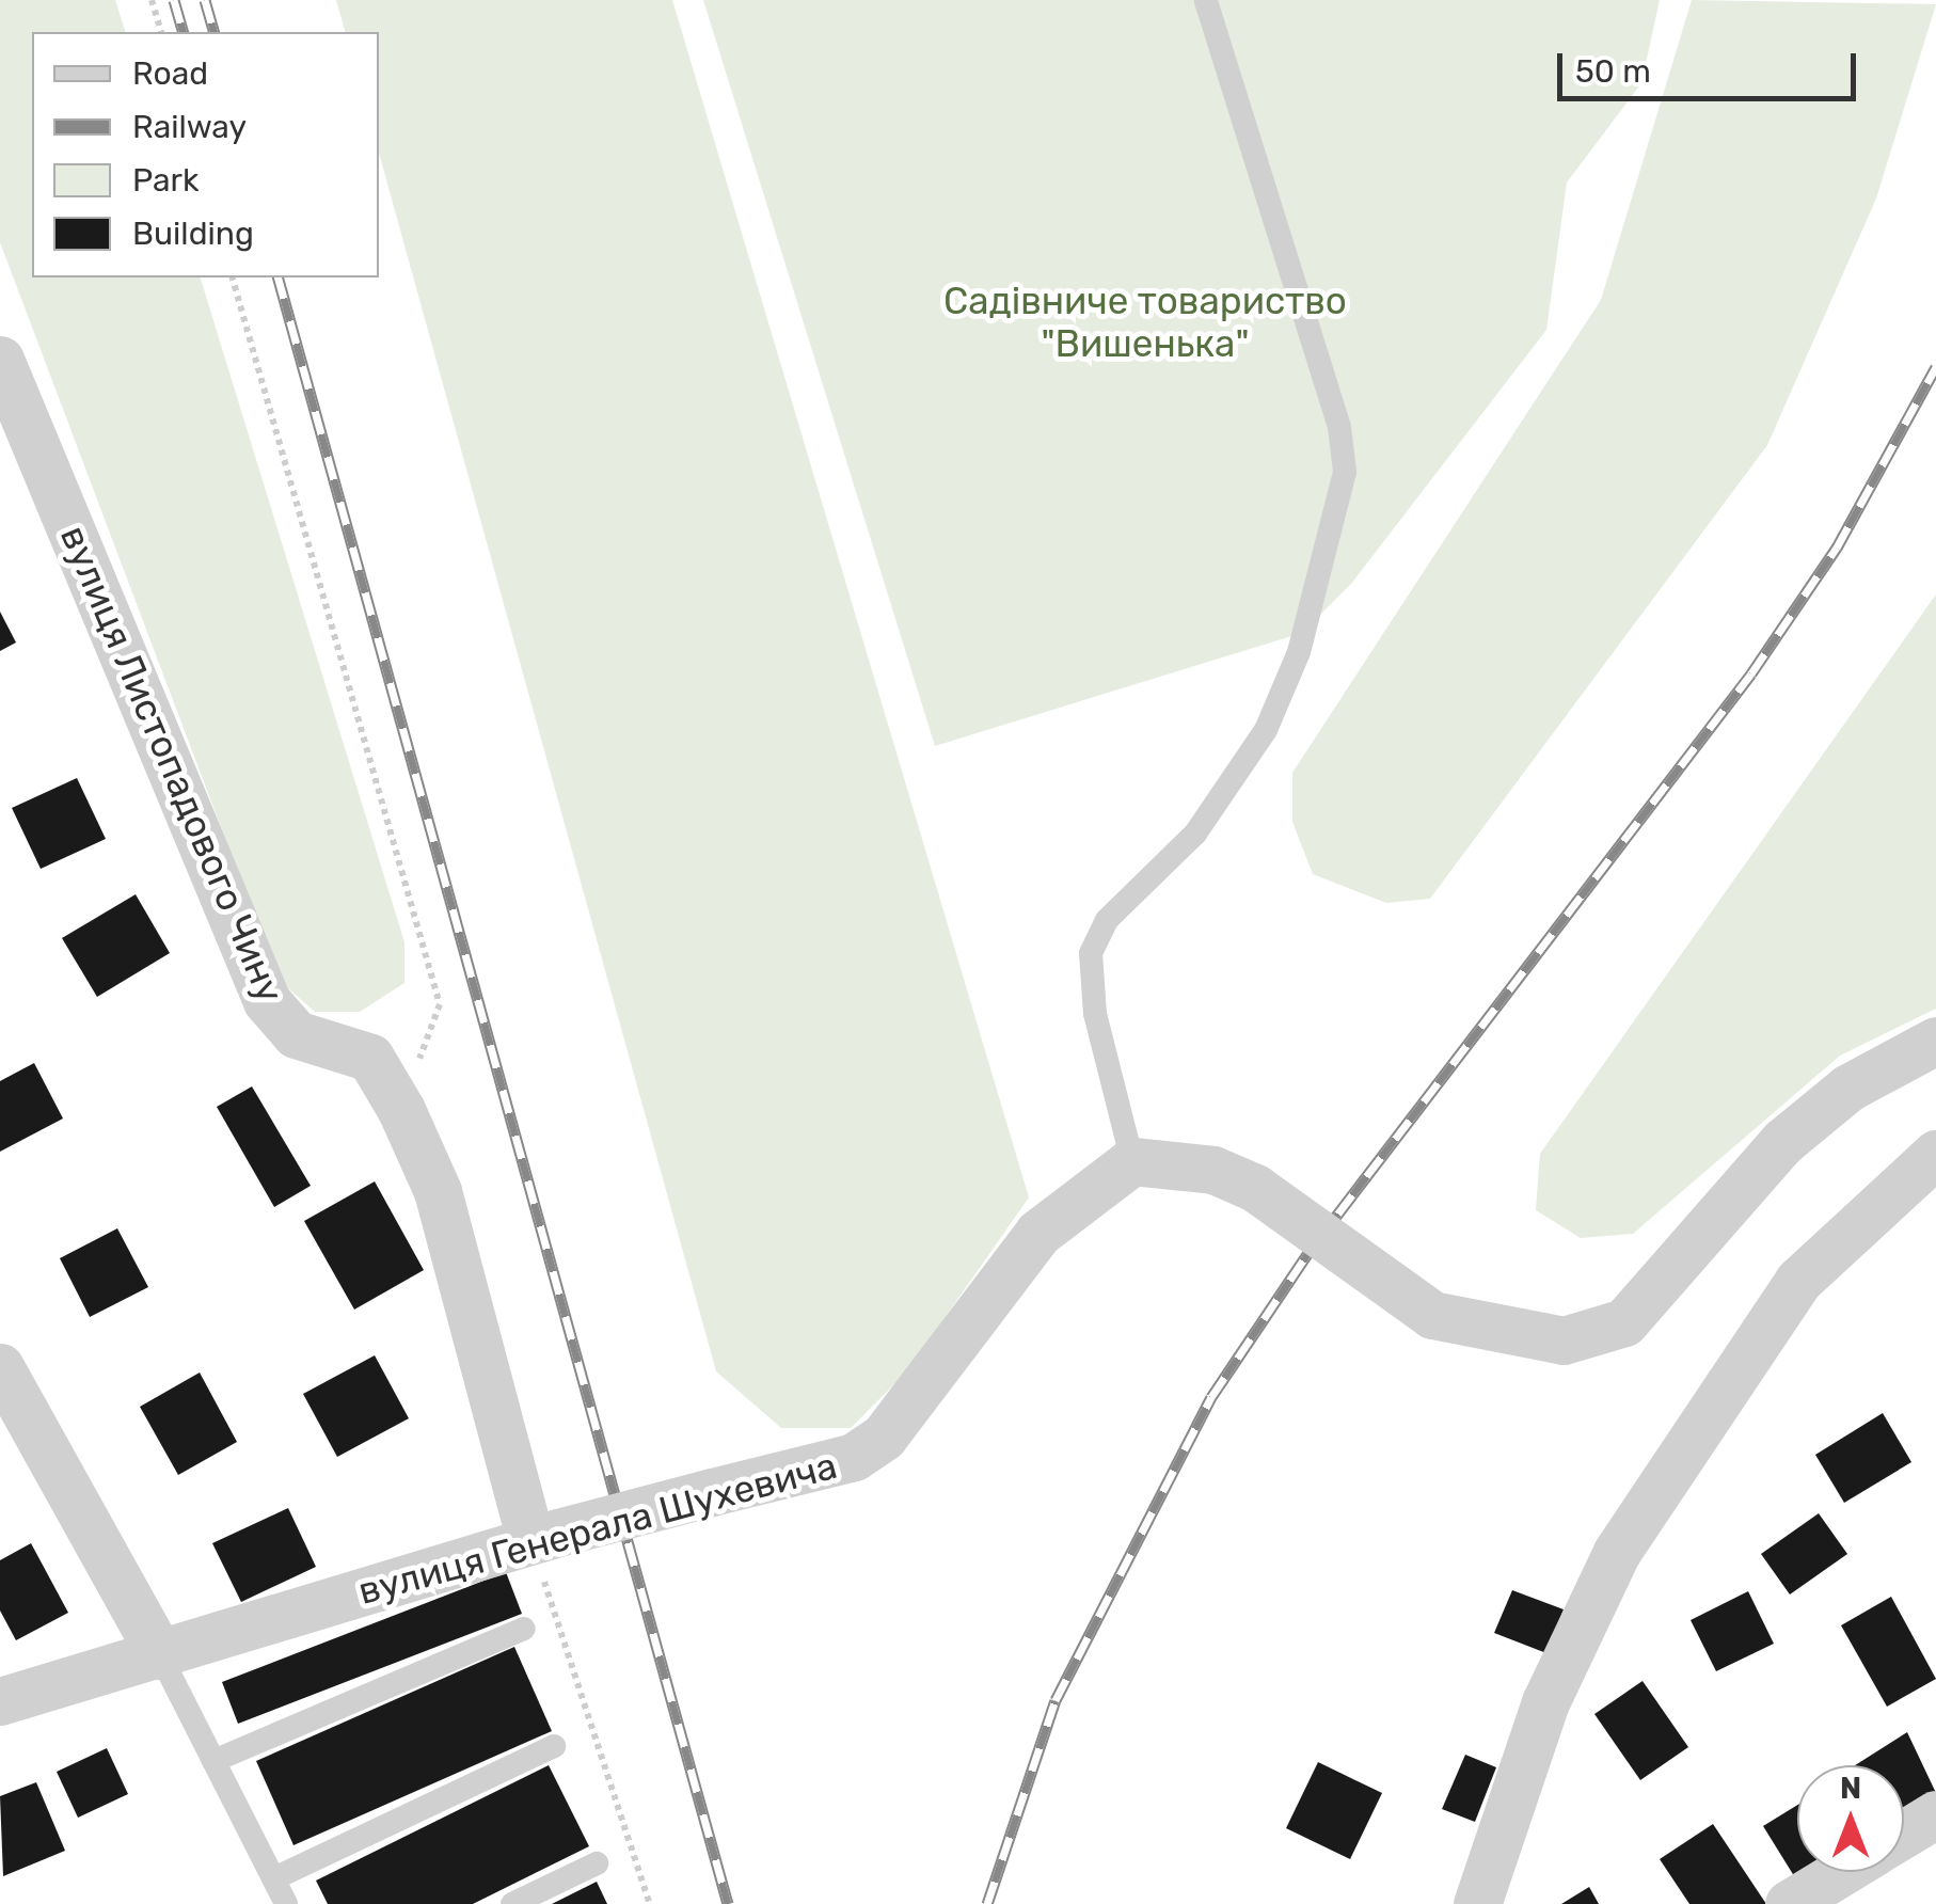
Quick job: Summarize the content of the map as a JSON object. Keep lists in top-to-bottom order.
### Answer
{
  "streets": {
    "street": ["вулиця Листопадового Чину", "вулиця Генерала Шухевича"]
  },
  "crossings": [
    ["вулиця Листопадового Чину", "вулиця Генерала Шухевича"]
  ],
  "parks": ["Садівниче товариство \"Вишенька\""],
  "legend": [
    "Road",
    "Railway",
    "Park",
    "Building"
  ],
  "scale_bar": "50 m",
  "north": "top"
}
